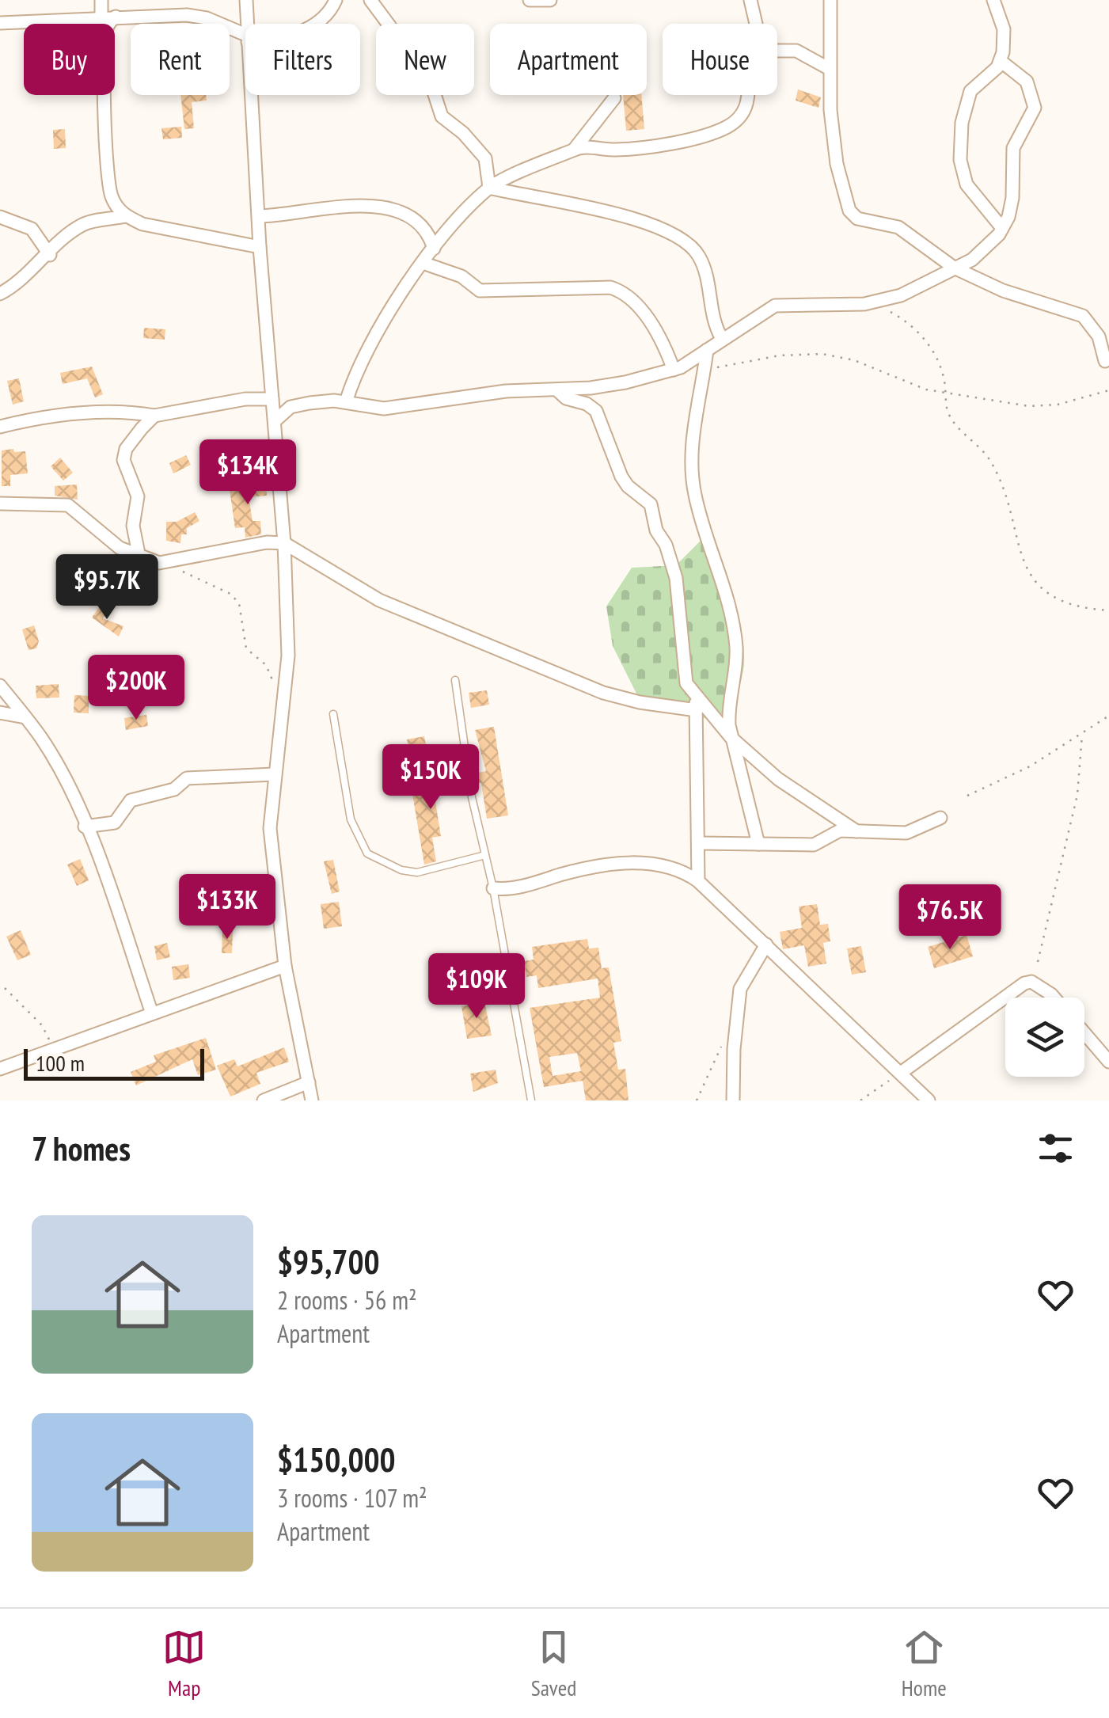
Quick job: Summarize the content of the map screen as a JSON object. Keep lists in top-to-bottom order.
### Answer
{
  "scale_bar": "100 m",
  "page": {
    "chip": [
      "Buy",
      "Rent",
      "Filters",
      "New",
      "Apartment",
      "House"
    ],
    "price": [
      "$134K",
      "$95.7K",
      "$200K",
      "$150K",
      "$133K",
      "$76.5K",
      "$109K"
    ],
    "scale": "100 m",
    "heading": "7 homes",
    "list": [
      {
        "name": "$95,700",
        "note": "2 rooms · 56 m² · Apartment"
      },
      {
        "name": "$150,000",
        "note": "3 rooms · 107 m² · Apartment"
      }
    ],
    "tabs": ["Map", "Saved", "Home"]
  }
}
